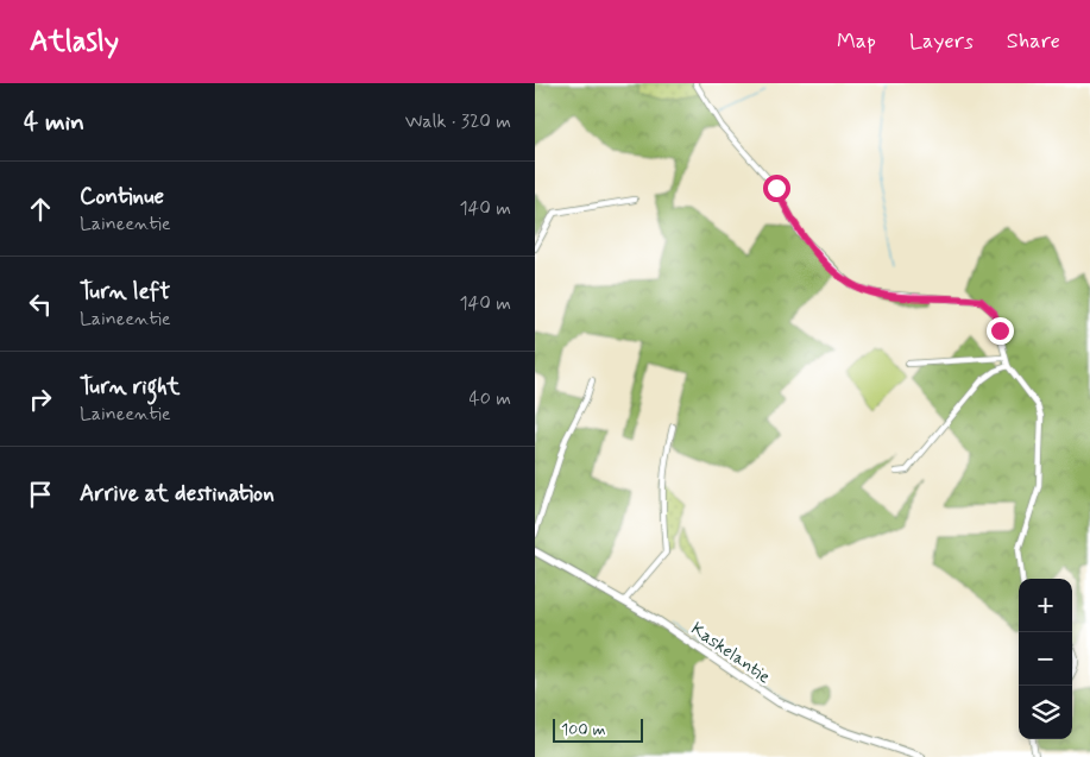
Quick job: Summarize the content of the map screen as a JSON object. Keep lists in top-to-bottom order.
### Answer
{
  "streets": {
    "street": ["Kaskelantie"]
  },
  "scale_bar": "100 m",
  "page": {
    "header": "Atlasly",
    "nav": ["Map", "Layers", "Share"],
    "heading": ["4 min", "Walk · 320 m"],
    "list": [
      ["Continue", "Laineentie", "140 m"],
      ["Turn left", "Laineentie", "140 m"],
      ["Turn right", "Laineentie", "40 m"],
      "Arrive at destination"
    ],
    "map_buttons": ["+", "−"],
    "scale": "100 m"
  }
}
